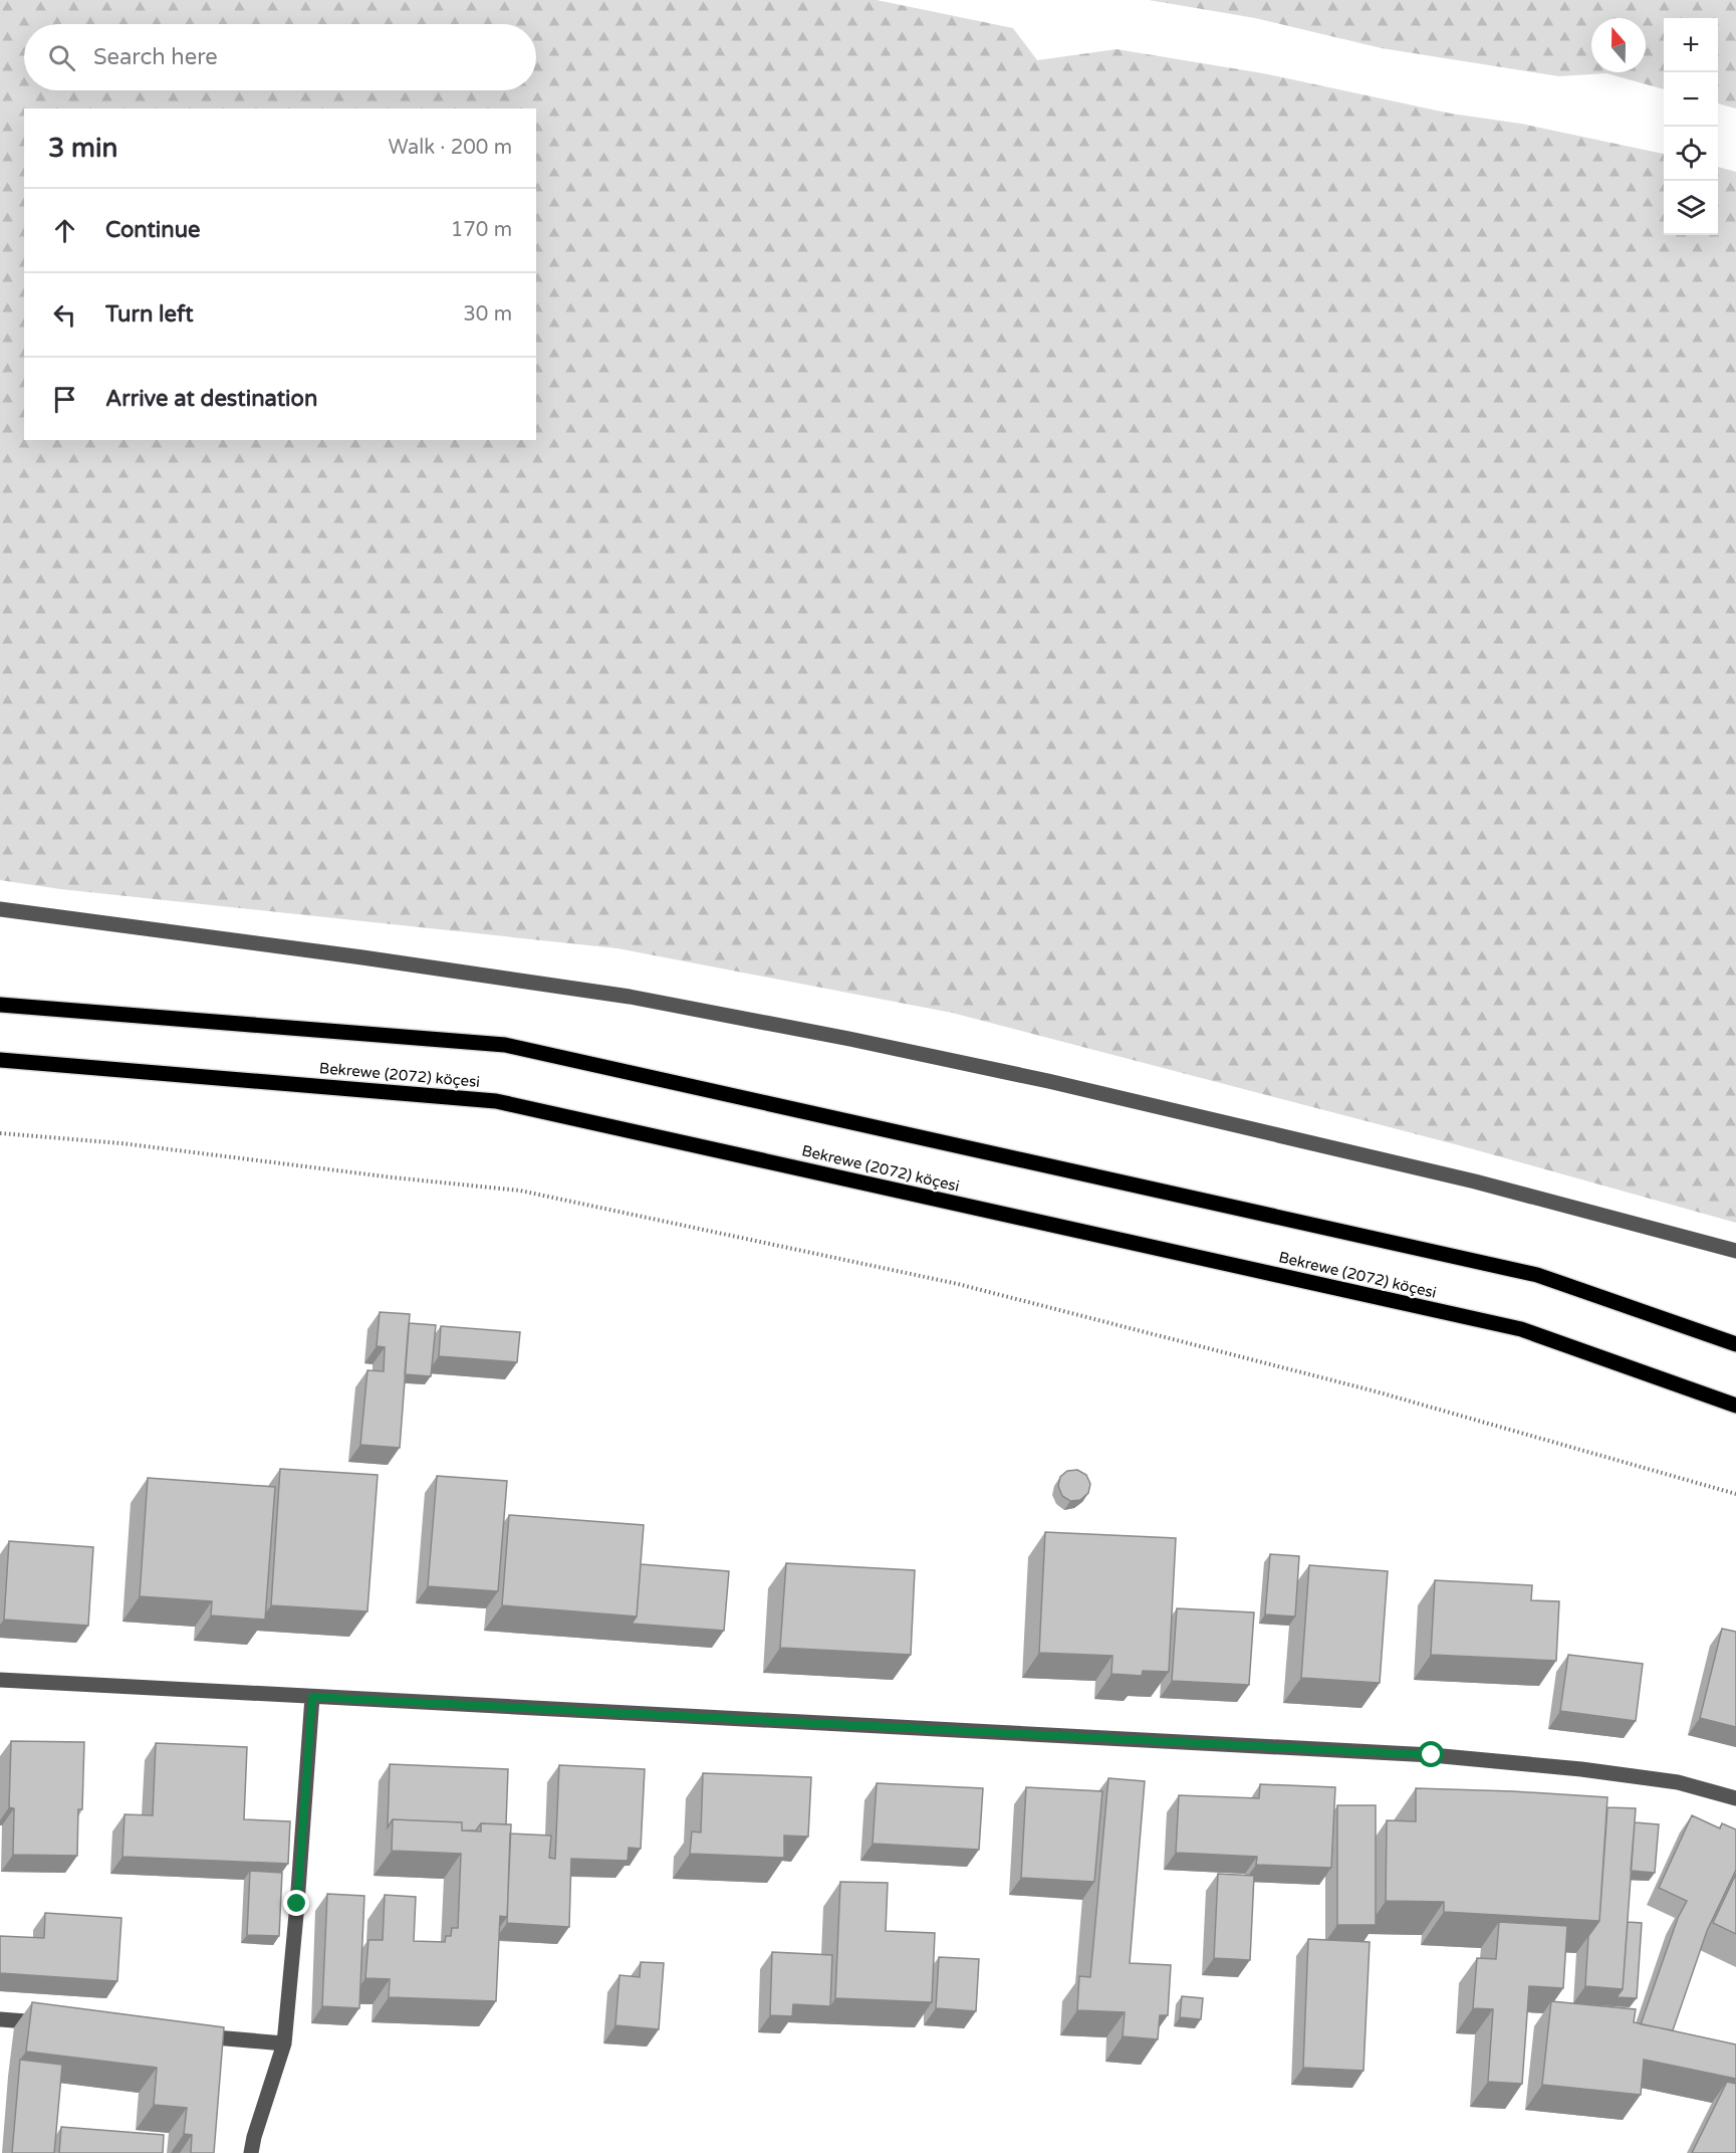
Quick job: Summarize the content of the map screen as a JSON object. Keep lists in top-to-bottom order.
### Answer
{
  "streets": {
    "main road": ["Bekrewe (2072) köçesi"]
  },
  "north": "top",
  "page": {
    "map_buttons": ["+", "−"],
    "search": "Search here",
    "heading": ["3 min", "Walk · 200 m"],
    "list": [
      ["Continue", "170 m"],
      ["Turn left", "30 m"],
      "Arrive at destination"
    ]
  }
}
